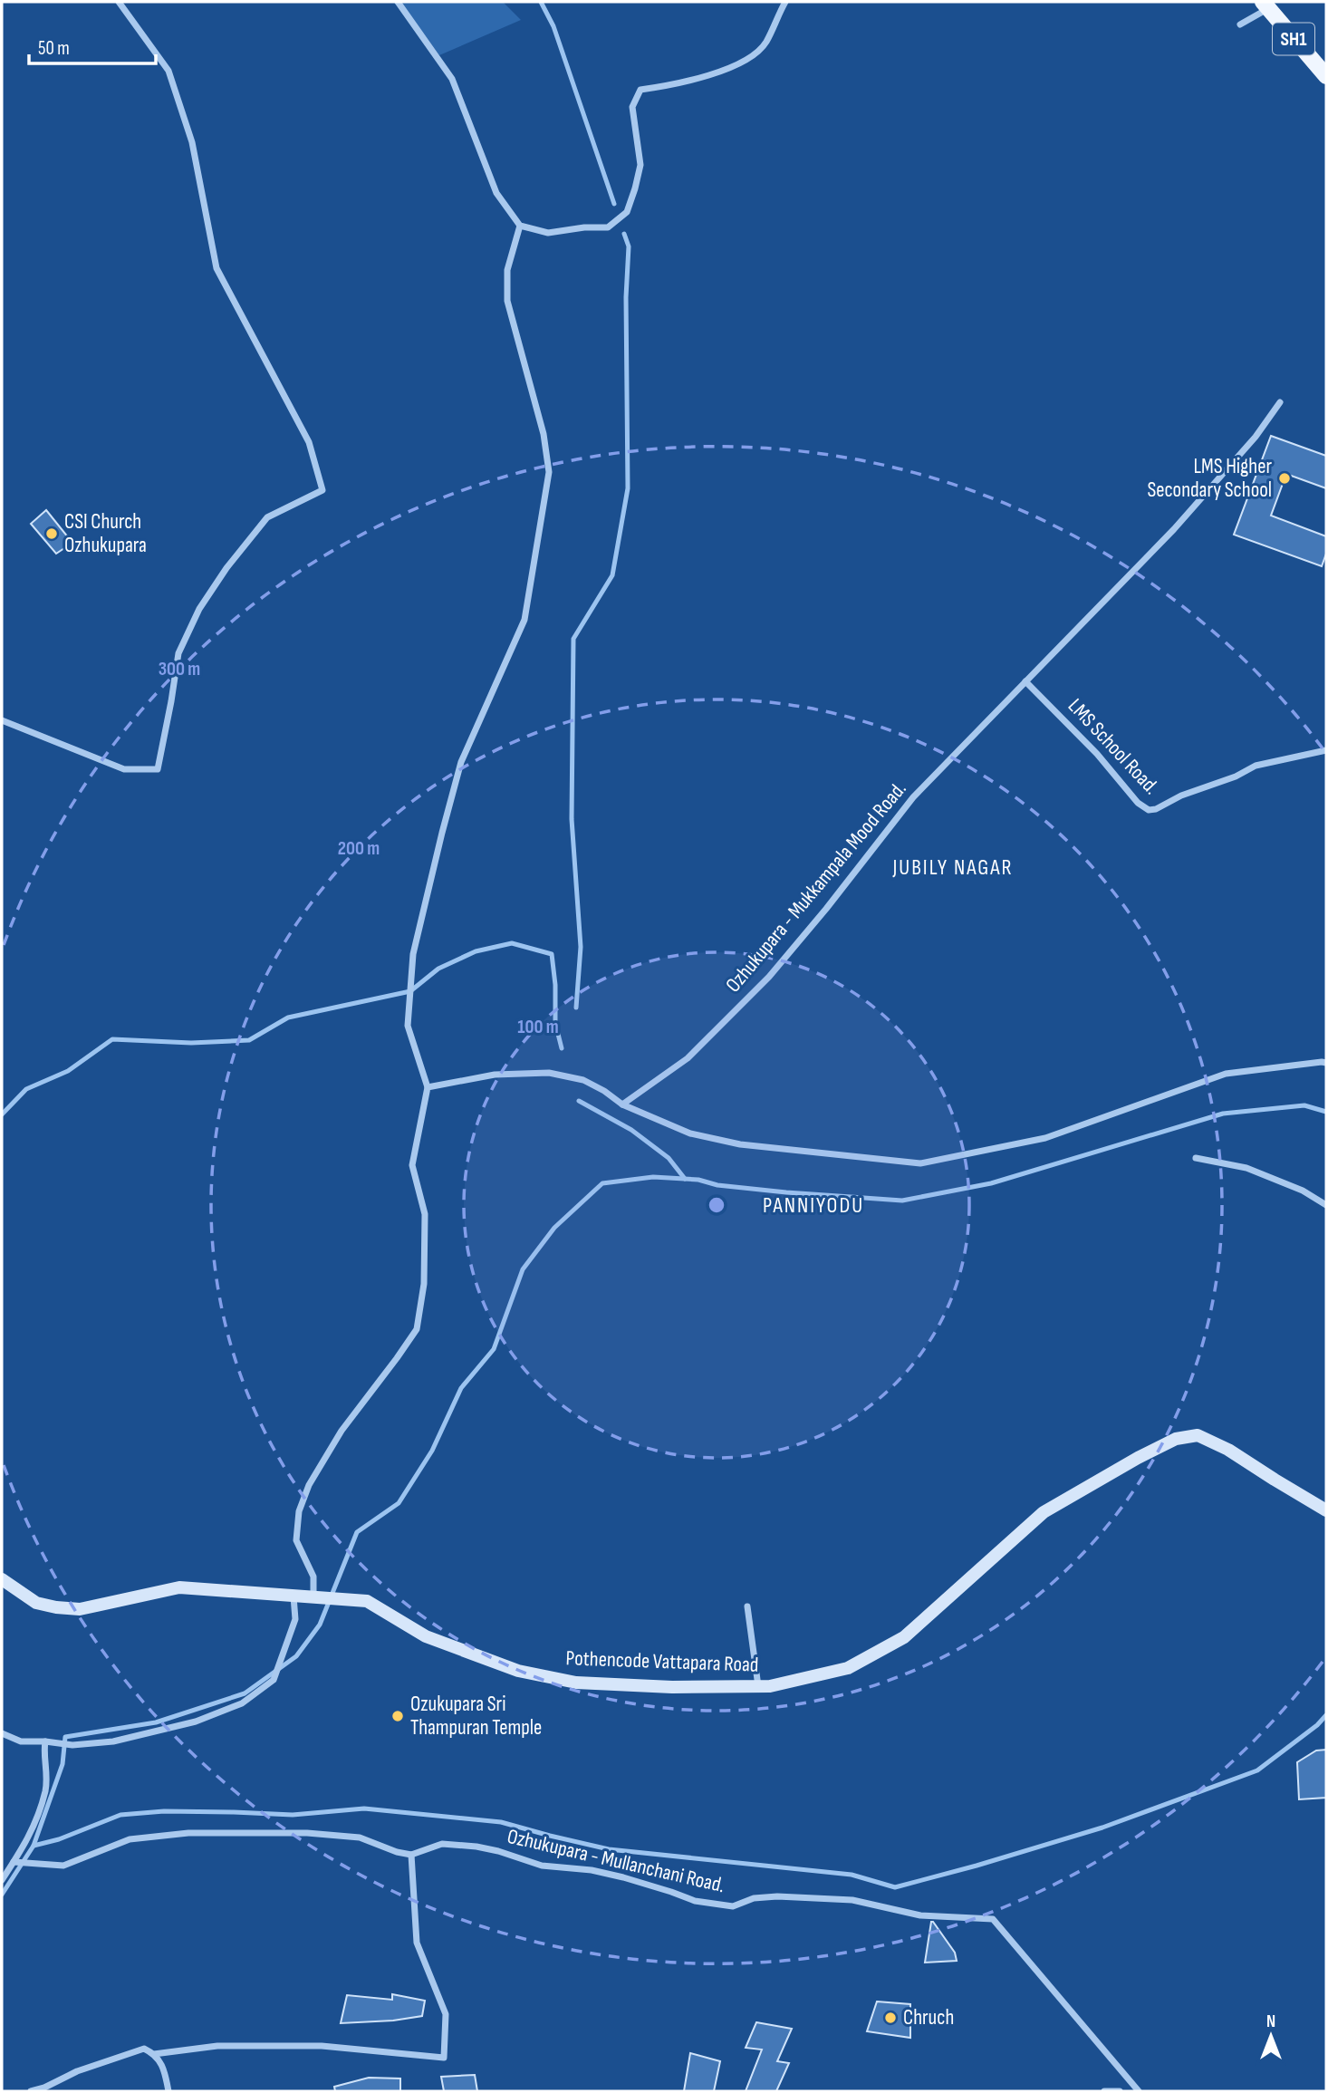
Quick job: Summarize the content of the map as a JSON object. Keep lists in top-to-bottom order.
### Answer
{
  "streets": {
    "main road": ["SH1", "Pothencode Vattapara Road"],
    "street": ["LMS School Road.", "Ozhukupara - Mukkampala Mood Road.", "Ozhukupara - Mullanchani Road."]
  },
  "crossings": [
    ["LMS School Road.", "Ozhukupara - Mukkampala Mood Road."]
  ],
  "districts": ["JUBILY NAGAR", "PANNIYODU"],
  "places": [
    "LMS Higher Secondary School",
    "CSI Church Ozhukupara",
    "Ozukupara Sri Thampuran Temple",
    "Chruch"
  ],
  "scale_bar": "50 m",
  "north": "top",
  "rings": ["300 m", "200 m", "100 m"]
}
